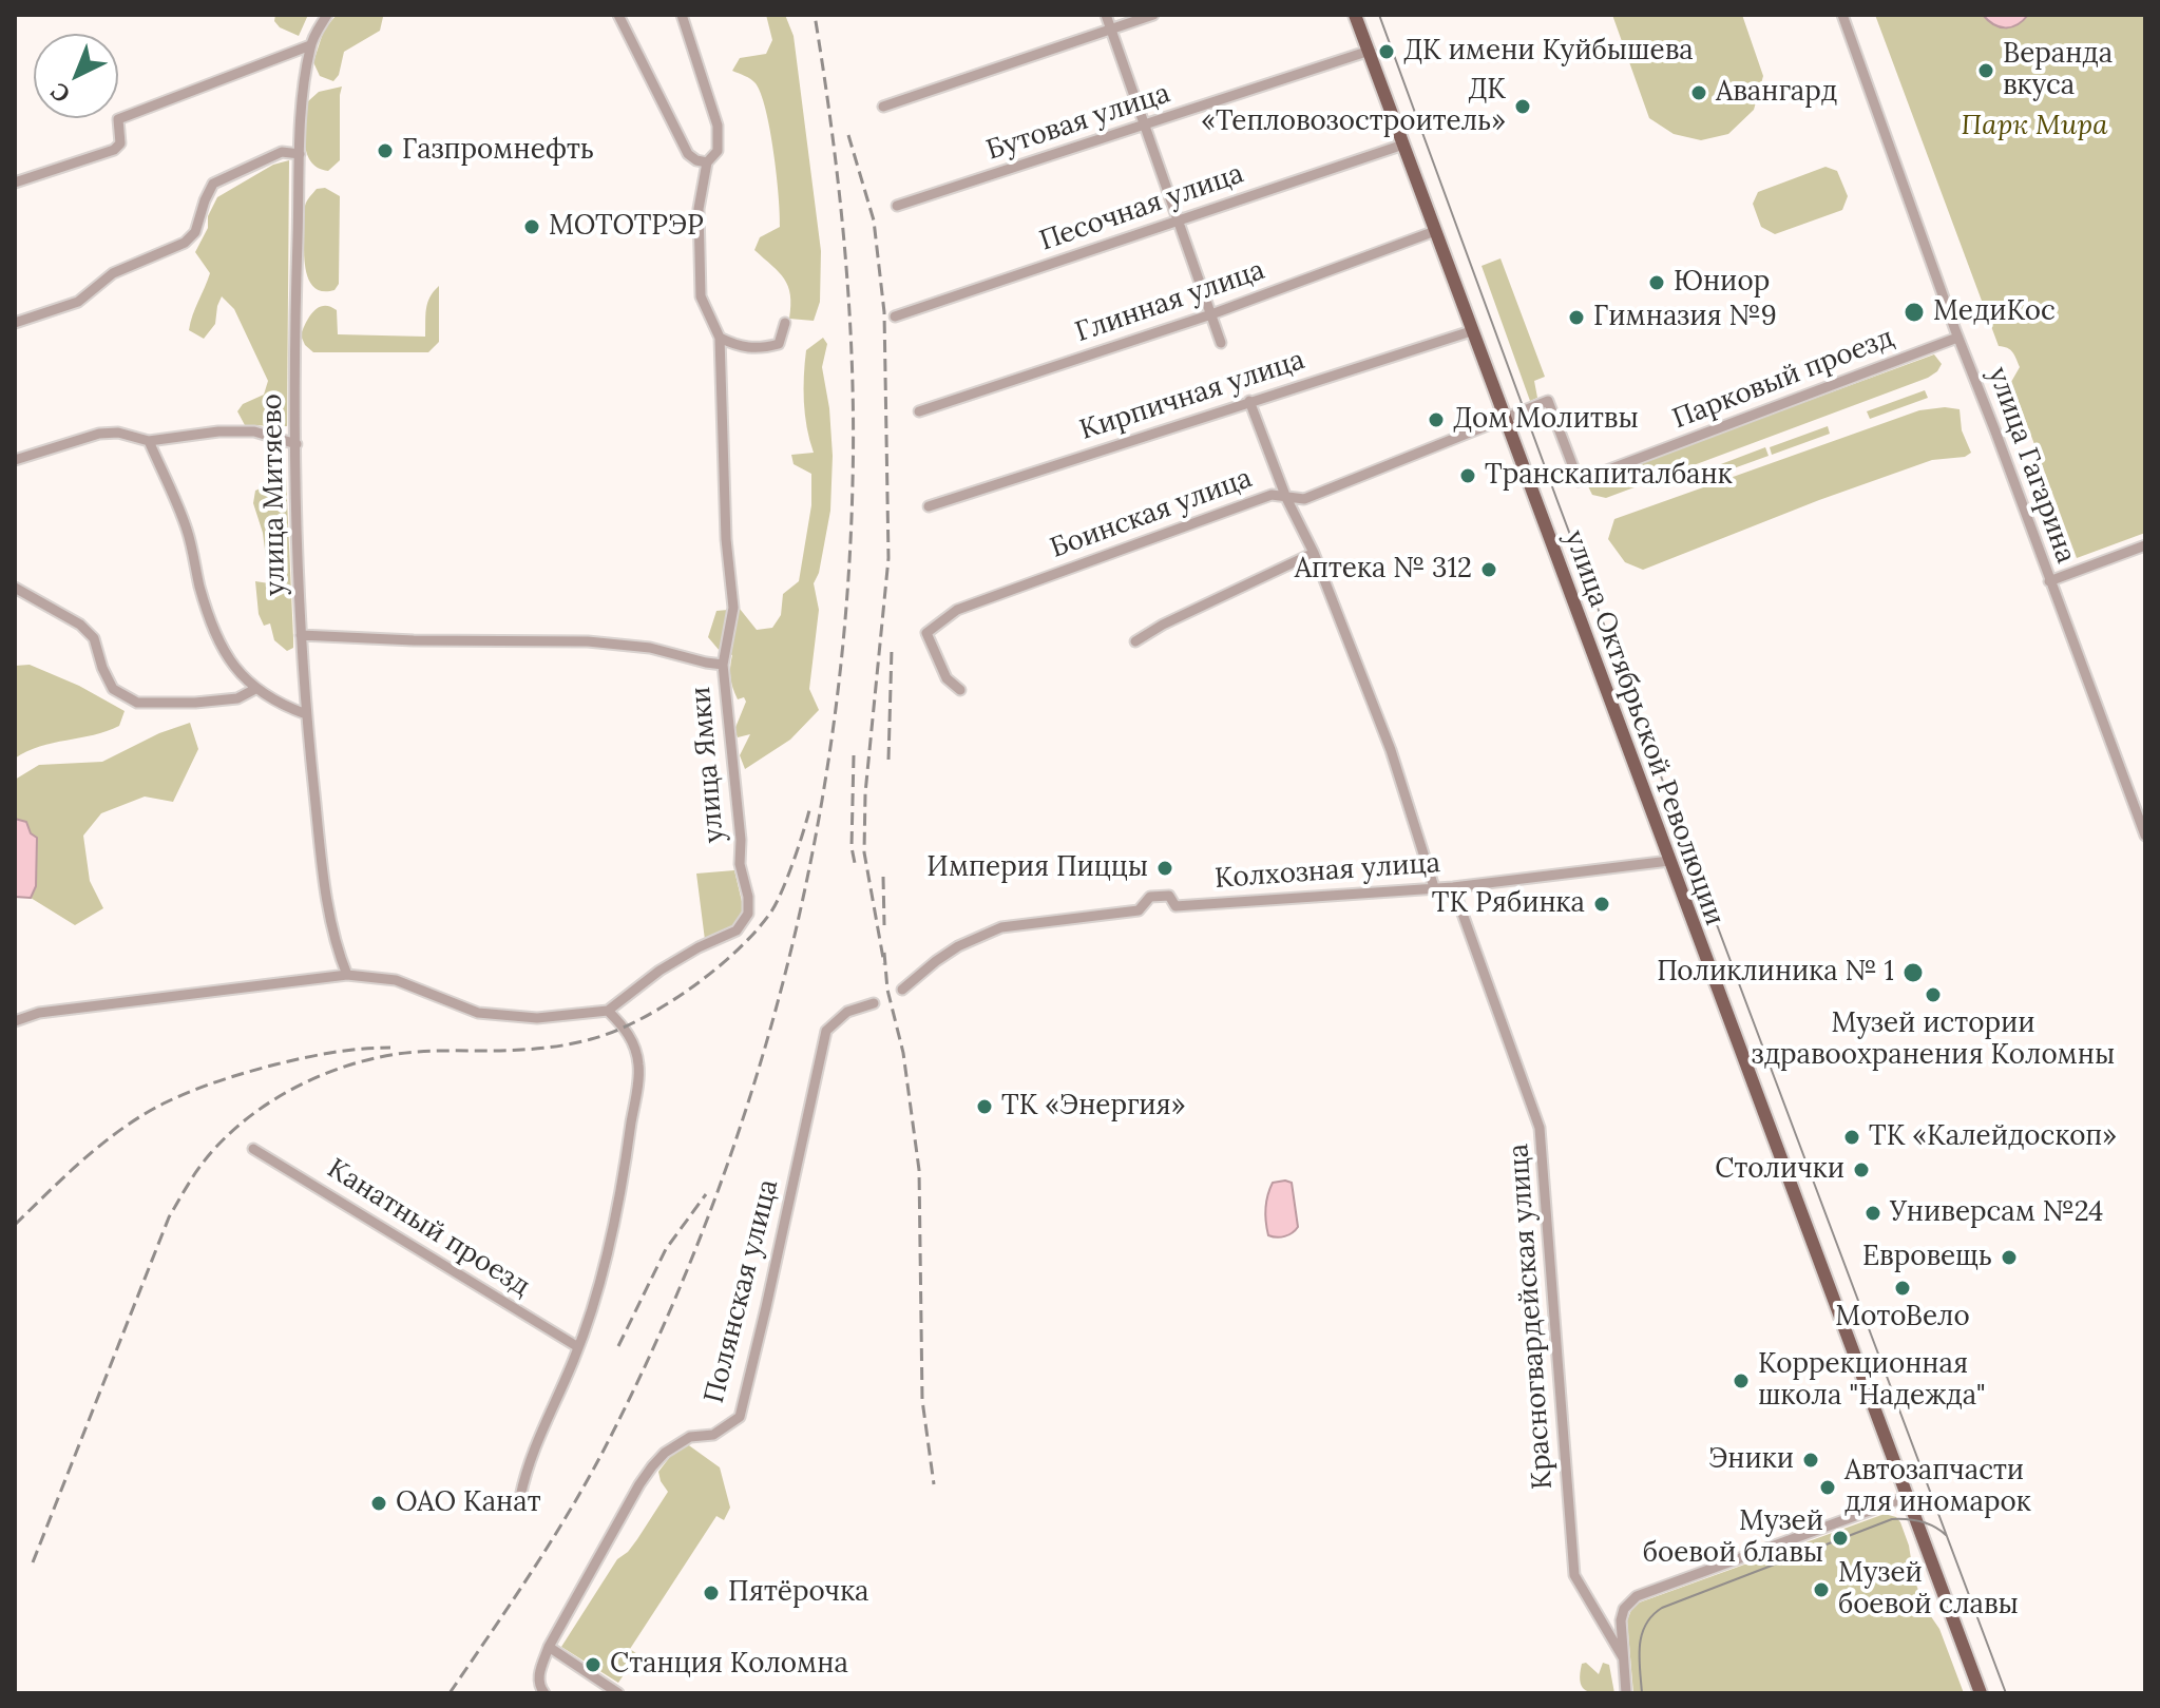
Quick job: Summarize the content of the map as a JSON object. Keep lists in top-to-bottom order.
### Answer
{
  "streets": {
    "main road": ["улица Октябрьской Революции"],
    "street": [
      "Бутовая улица",
      "Песочная улица",
      "Глинная улица",
      "Парковый проезд",
      "Кирпичная улица",
      "улица Гагарина",
      "улица Митяево",
      "Боинская улица",
      "улица Ямки",
      "Колхозная улица",
      "Канатный проезд",
      "Полянская улица",
      "Красногвардейская улица"
    ]
  },
  "crossings": [
    ["Бутовая улица", "улица Октябрьской Революции"],
    ["Песочная улица", "улица Октябрьской Революции"],
    ["Глинная улица", "улица Октябрьской Революции"],
    ["Парковый проезд", "улица Гагарина"],
    ["Парковый проезд", "Боинская улица"],
    ["Кирпичная улица", "улица Октябрьской Революции"],
    ["Боинская улица", "улица Октябрьской Революции"],
    ["улица Октябрьской Революции", "Колхозная улица"],
    ["Колхозная улица", "Красногвардейская улица"]
  ],
  "parks": ["Парк Мира"],
  "places": [
    "ДК имени Куйбышева",
    "Веранда вкуса",
    "Авангард",
    "ДК «Тепловозостроитель»",
    "Газпромнефть",
    "МОТОТРЭР",
    "Юниор",
    "МедиКос",
    "Гимназия №9",
    "Дом Молитвы",
    "Транскапиталбанк",
    "Аптека № 312",
    "Империя Пиццы",
    "ТК Рябинка",
    "Поликлиника № 1",
    "Музей истории здравоохранения Коломны",
    "ТК «Энергия»",
    "ТК «Калейдоскоп»",
    "Столички",
    "Универсам №24",
    "Евровещь",
    "МотоВело",
    "Коррекционная школа \"Надежда\"",
    "Эники",
    "Автозапчасти для иномарок",
    "ОАО Канат",
    "Музей боевой блавы",
    "Музей боевой славы",
    "Пятёрочка",
    "Станция Коломна"
  ],
  "north": "bottom left"
}
